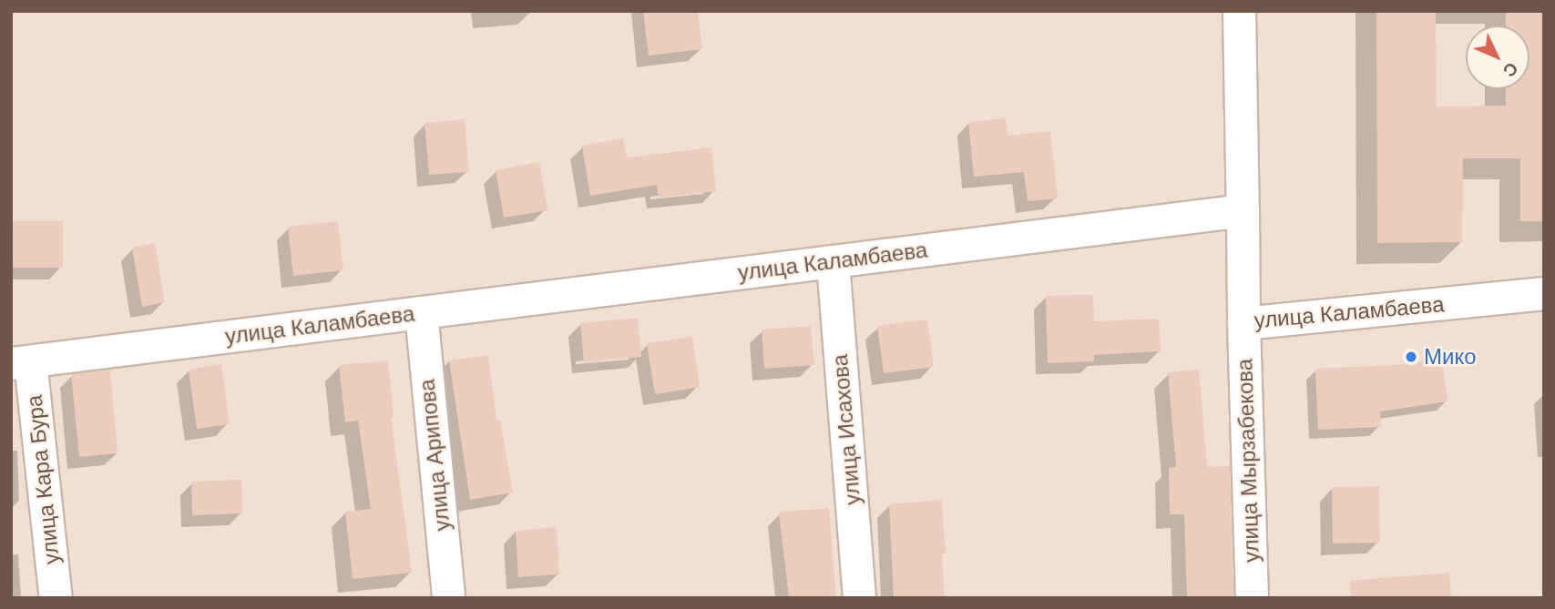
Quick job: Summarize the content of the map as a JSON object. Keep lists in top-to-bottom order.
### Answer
{
  "streets": {
    "street": [
      "улица Каламбаева",
      "улица Исахова",
      "улица Арипова",
      "улица Мырзабекова",
      "улица Кара Бура"
    ]
  },
  "crossings": [
    ["улица Каламбаева", "улица Исахова"],
    ["улица Каламбаева", "улица Арипова"],
    ["улица Каламбаева", "улица Мырзабекова"],
    ["улица Каламбаева", "улица Кара Бура"]
  ],
  "places": ["Мико"],
  "north": "bottom right"
}
